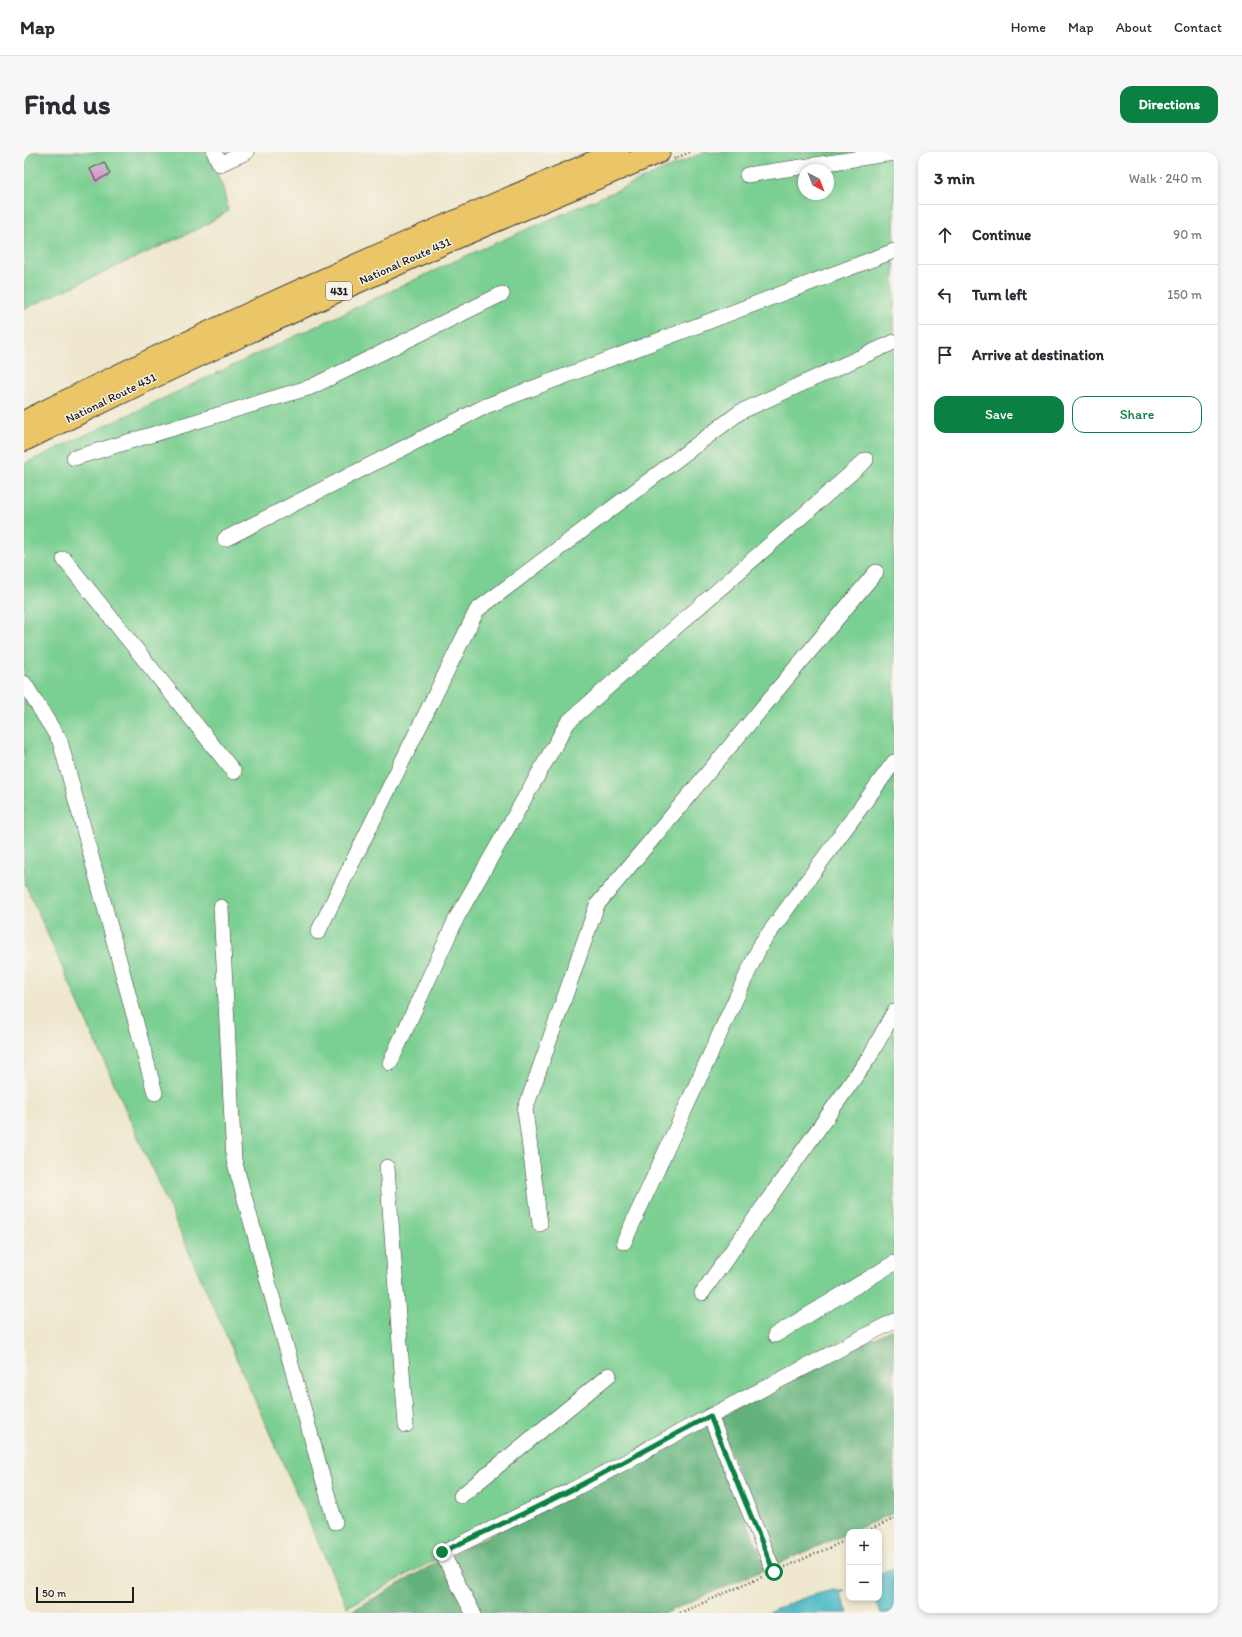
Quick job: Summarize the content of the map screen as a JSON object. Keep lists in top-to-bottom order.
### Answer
{
  "streets": {
    "highway": ["National Route 431", "431"]
  },
  "scale_bar": "50 m",
  "north": "bottom right",
  "page": {
    "header": "Map",
    "nav": [
      "Home",
      "Map",
      "About",
      "Contact"
    ],
    "buttons": [
      "Directions",
      ["Save", "Share"]
    ],
    "title": "Find us",
    "heading": ["3 min", "Walk · 240 m"],
    "list": [
      ["Continue", "90 m"],
      ["Turn left", "150 m"],
      "Arrive at destination"
    ],
    "map_buttons": ["+", "−"],
    "scale": "50 m"
  }
}
